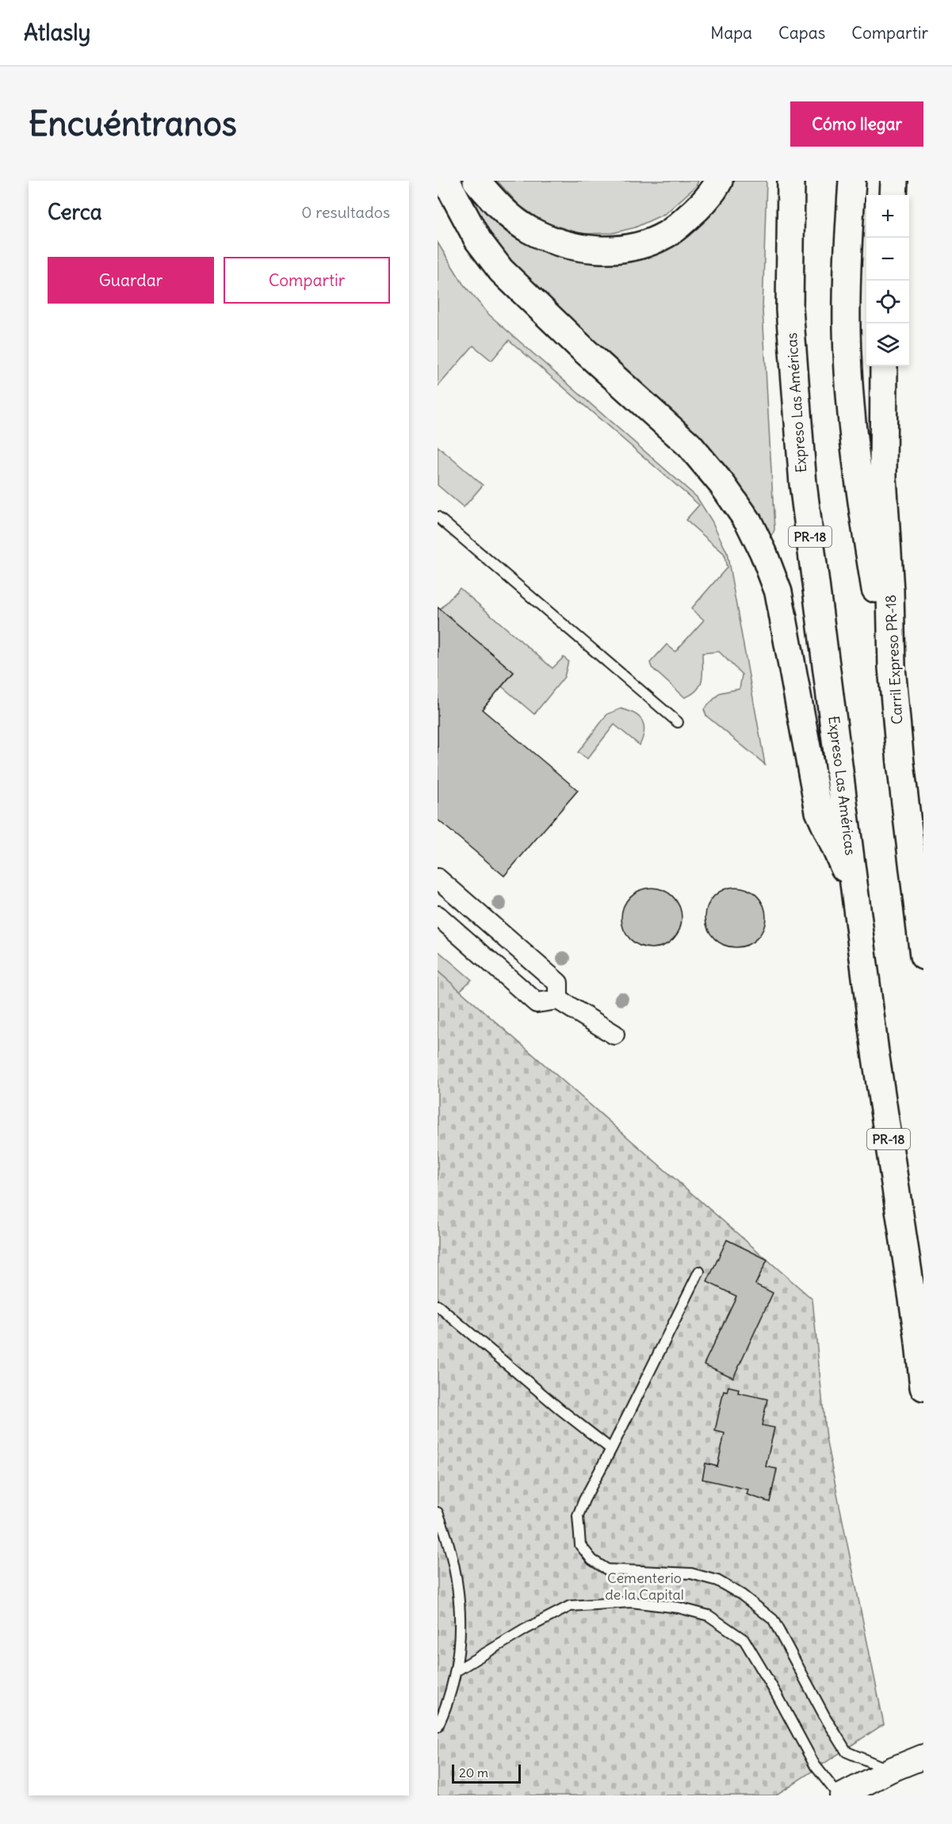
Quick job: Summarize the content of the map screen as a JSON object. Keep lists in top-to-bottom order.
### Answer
{
  "streets": {
    "highway": ["Expreso Las Américas", "PR-18", "Carril Expreso PR-18"]
  },
  "parks": ["Cementerio de la Capital"],
  "scale_bar": "20 m",
  "page": {
    "header": "Atlasly",
    "nav": ["Mapa", "Capas", "Compartir"],
    "buttons": [
      "Cómo llegar",
      ["Guardar", "Compartir"]
    ],
    "title": "Encuéntranos",
    "heading": ["Cerca", "0 resultados"],
    "map_buttons": ["+", "−"],
    "scale": "20 m"
  }
}
